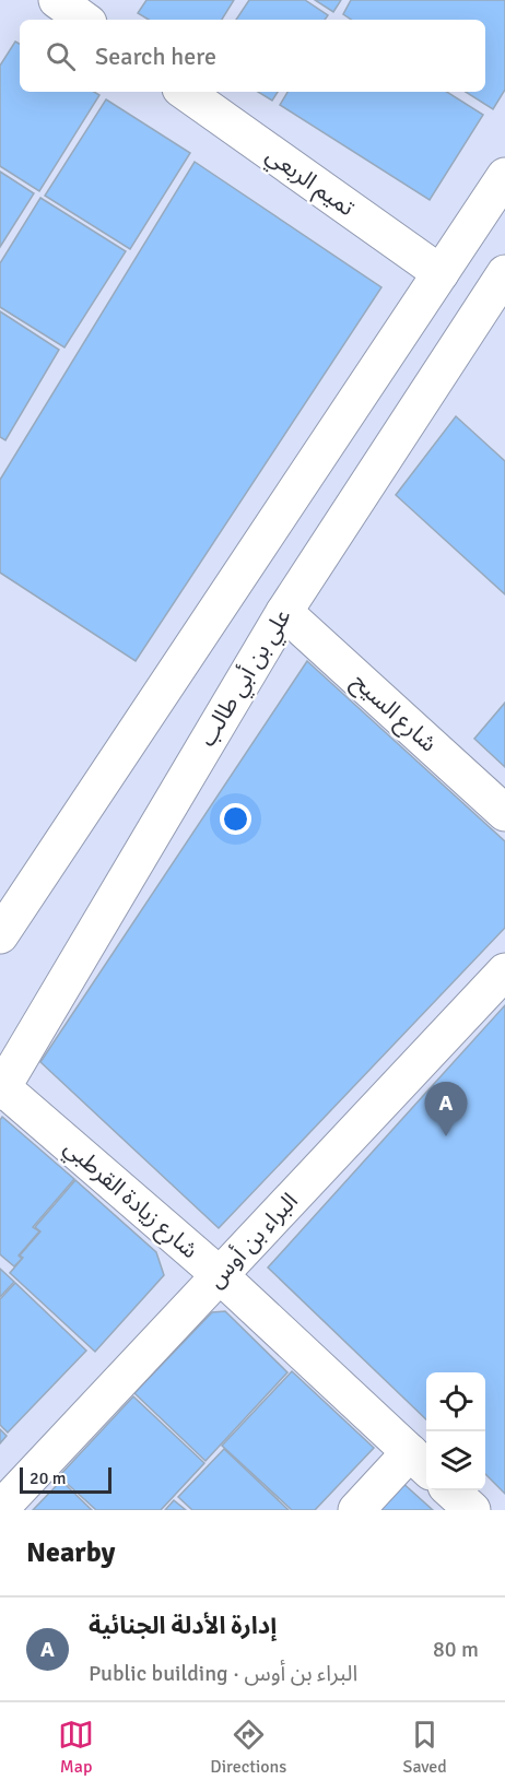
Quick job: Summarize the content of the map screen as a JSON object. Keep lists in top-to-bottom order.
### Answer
{
  "streets": {
    "street": [
      "تميم الربعي",
      "علي بن أبي طالب",
      "شارع السيح",
      "شارع زيادة القرطبي",
      "البراء بن أوس"
    ]
  },
  "crossings": [
    ["علي بن أبي طالب", "شارع السيح"],
    ["علي بن أبي طالب", "شارع زيادة القرطبي"],
    ["شارع زيادة القرطبي", "البراء بن أوس"]
  ],
  "scale_bar": "20 m",
  "page": {
    "search": "Search here",
    "pins": "A",
    "scale": "20 m",
    "heading": "Nearby",
    "list": [
      {
        "mark": "A",
        "name": "إدارة الأدلة الجنائية",
        "note": "Public building · البراء بن أوس",
        "value": "80 m"
      }
    ],
    "nav": ["Map", "Directions", "Saved"]
  }
}
